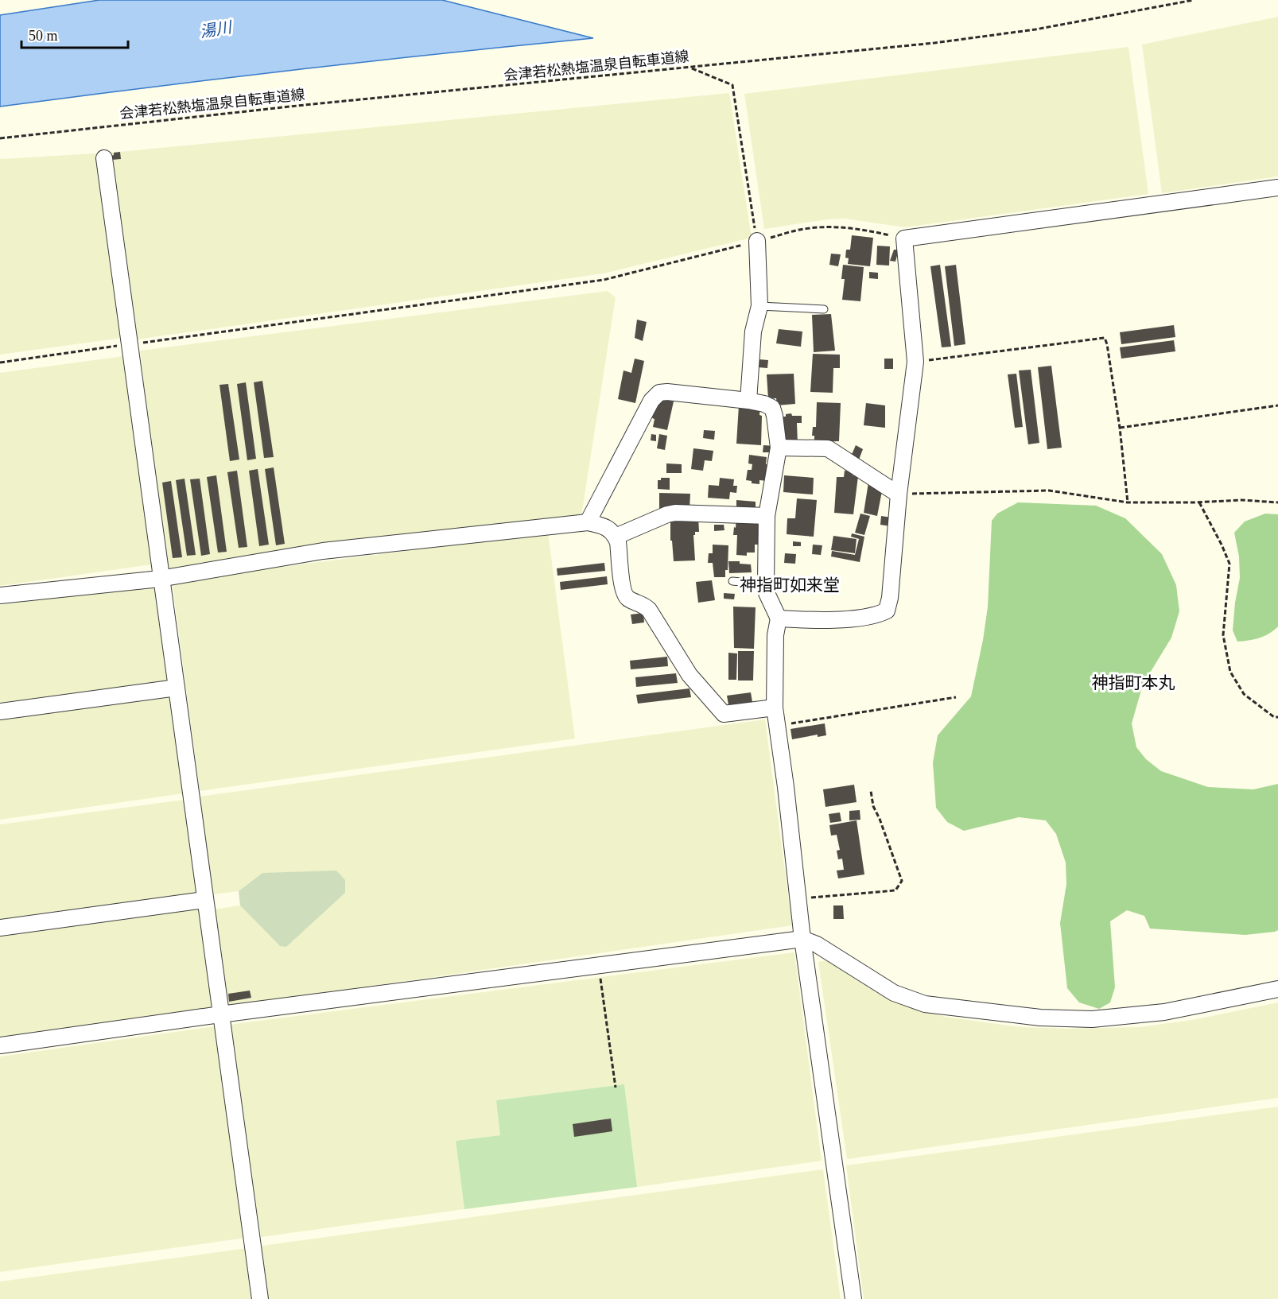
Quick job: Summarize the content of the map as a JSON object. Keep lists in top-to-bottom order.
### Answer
{
  "streets": {
    "path": ["会津若松熱塩温泉自転車道線"]
  },
  "districts": ["神指町如来堂", "神指町本丸"],
  "water": ["湯川"],
  "scale_bar": "50 m"
}
